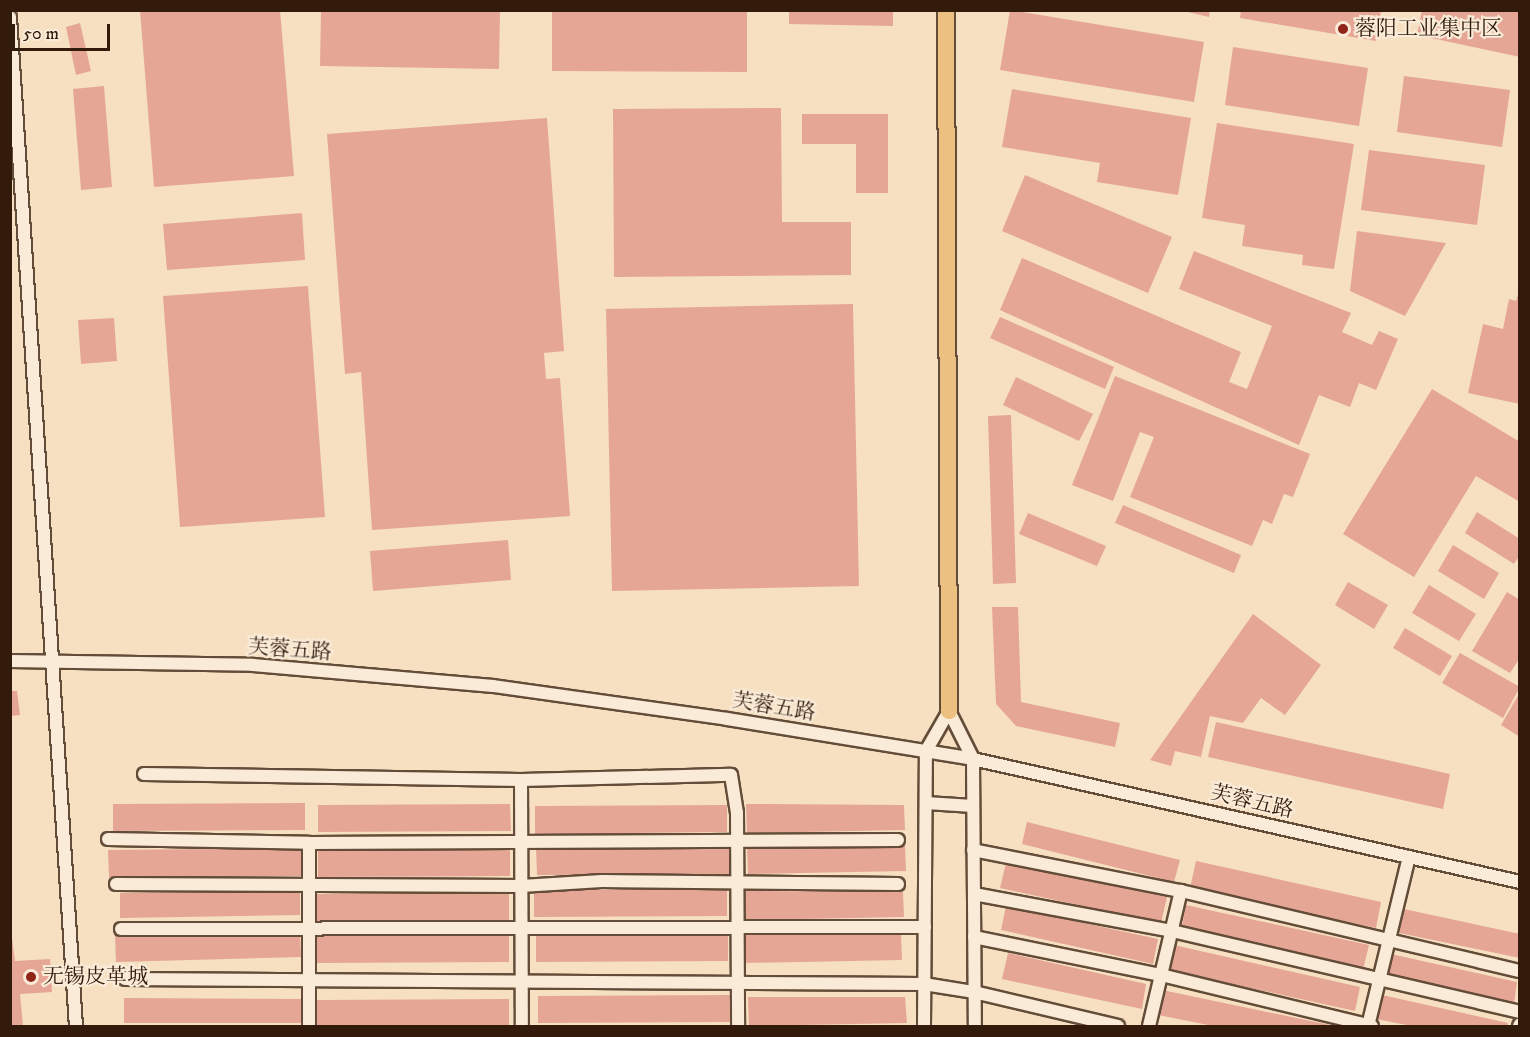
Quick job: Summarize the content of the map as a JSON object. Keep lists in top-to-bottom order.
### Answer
{
  "streets": {
    "street": ["芙蓉五路"]
  },
  "places": ["蓉阳工业集中区", "无锡皮革城"],
  "scale_bar": "50 m"
}
